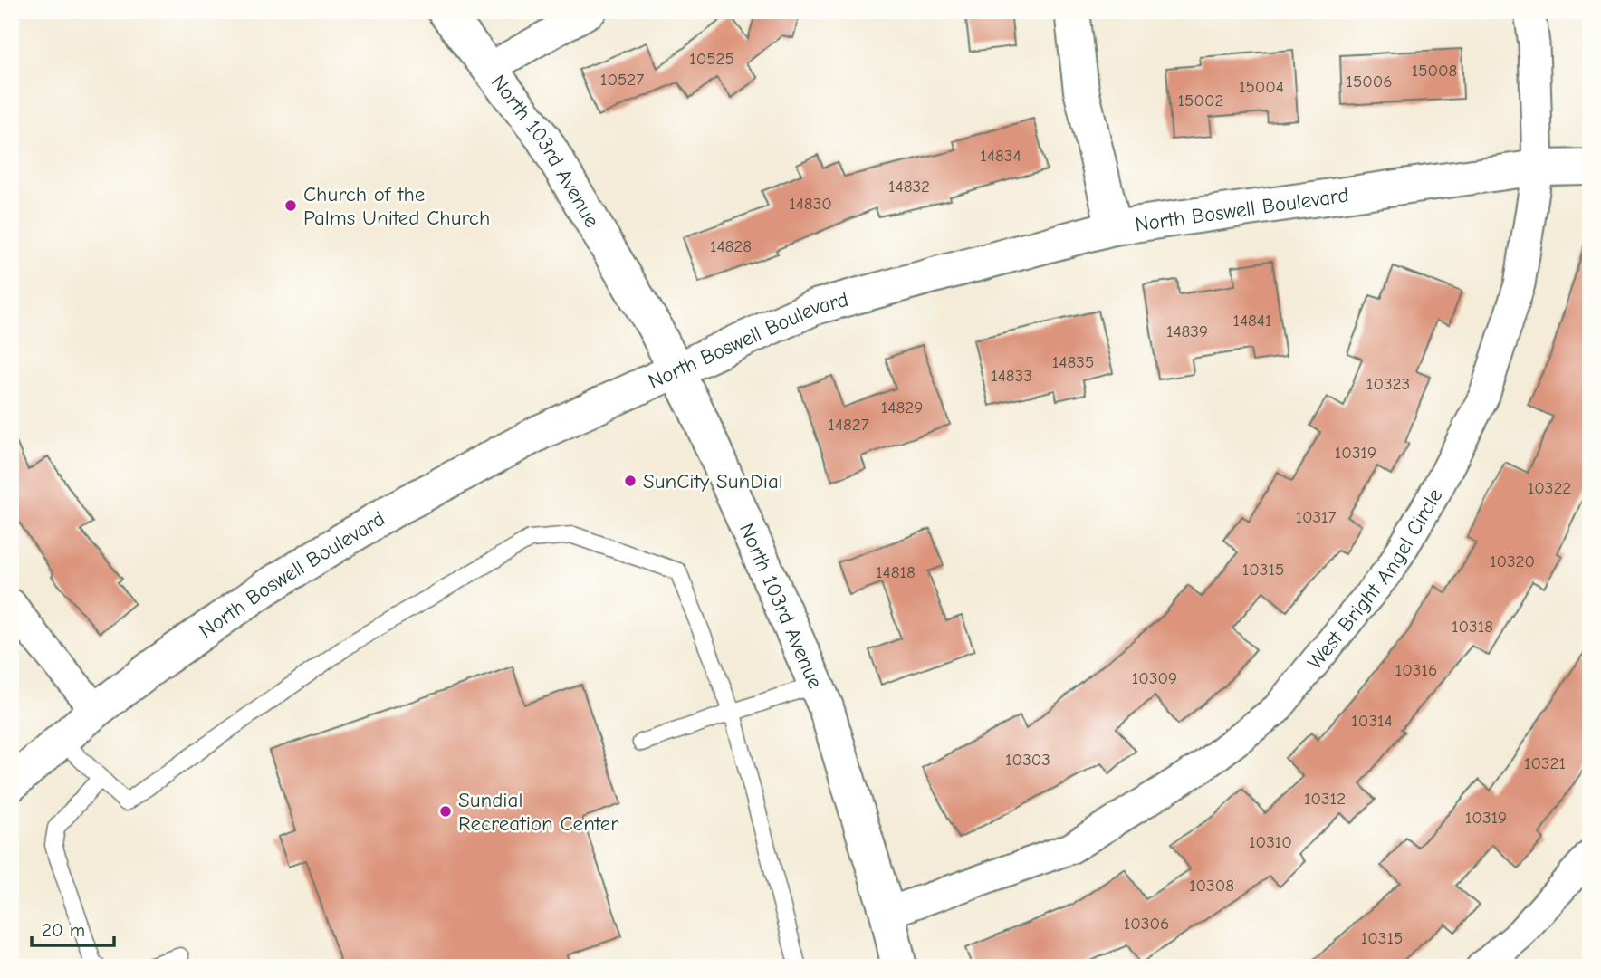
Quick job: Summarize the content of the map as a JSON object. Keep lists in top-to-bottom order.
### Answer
{
  "streets": {
    "street": ["North 103rd Avenue", "North Boswell Boulevard", "West Bright Angel Circle"]
  },
  "crossings": [
    ["North 103rd Avenue", "North Boswell Boulevard"],
    ["North 103rd Avenue", "West Bright Angel Circle"],
    ["North Boswell Boulevard", "West Bright Angel Circle"]
  ],
  "places": ["Church of the Palms United Church", "SunCity SunDial", "Sundial Recreation Center"],
  "house_numbers": [
    "10525",
    "15008",
    "10527",
    "15006",
    "15004",
    "15002",
    "14834",
    "14832",
    "14830",
    "14828",
    "14841",
    "14839",
    "14835",
    "14833",
    "10323",
    "14829",
    "14827",
    "10319",
    "10322",
    "10317",
    "10320",
    "10315",
    "14818",
    "10318",
    "10316",
    "10309",
    "10314",
    "10303",
    "10321",
    "10312",
    "10319",
    "10310",
    "10308",
    "10306",
    "10315"
  ],
  "scale_bar": "20 m"
}
